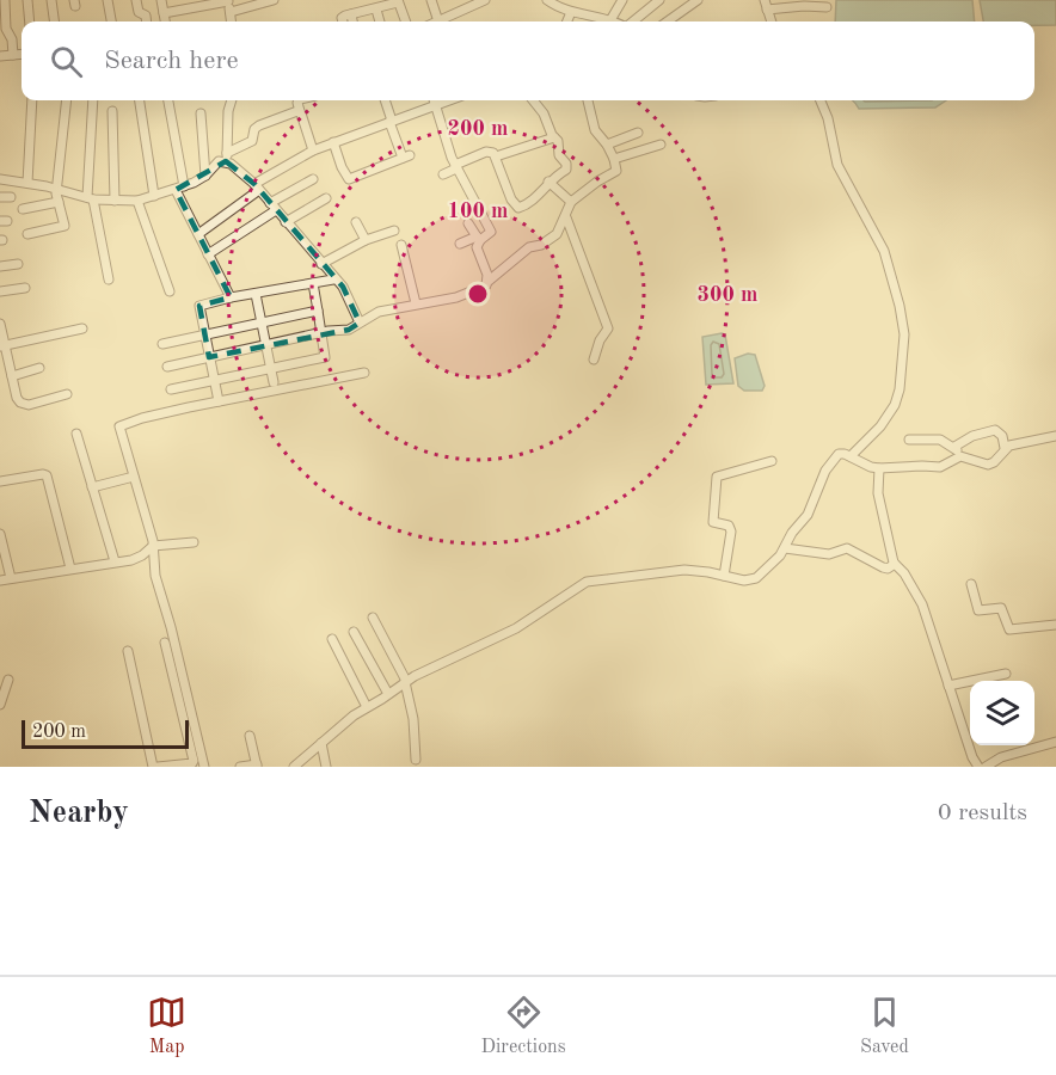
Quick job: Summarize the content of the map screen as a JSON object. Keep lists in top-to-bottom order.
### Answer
{
  "scale_bar": "200 m",
  "page": {
    "search": "Search here",
    "scale": "200 m",
    "heading": ["Nearby", "0 results"],
    "nav": ["Map", "Directions", "Saved"]
  },
  "rings": ["200 m", "100 m", "300 m"]
}
